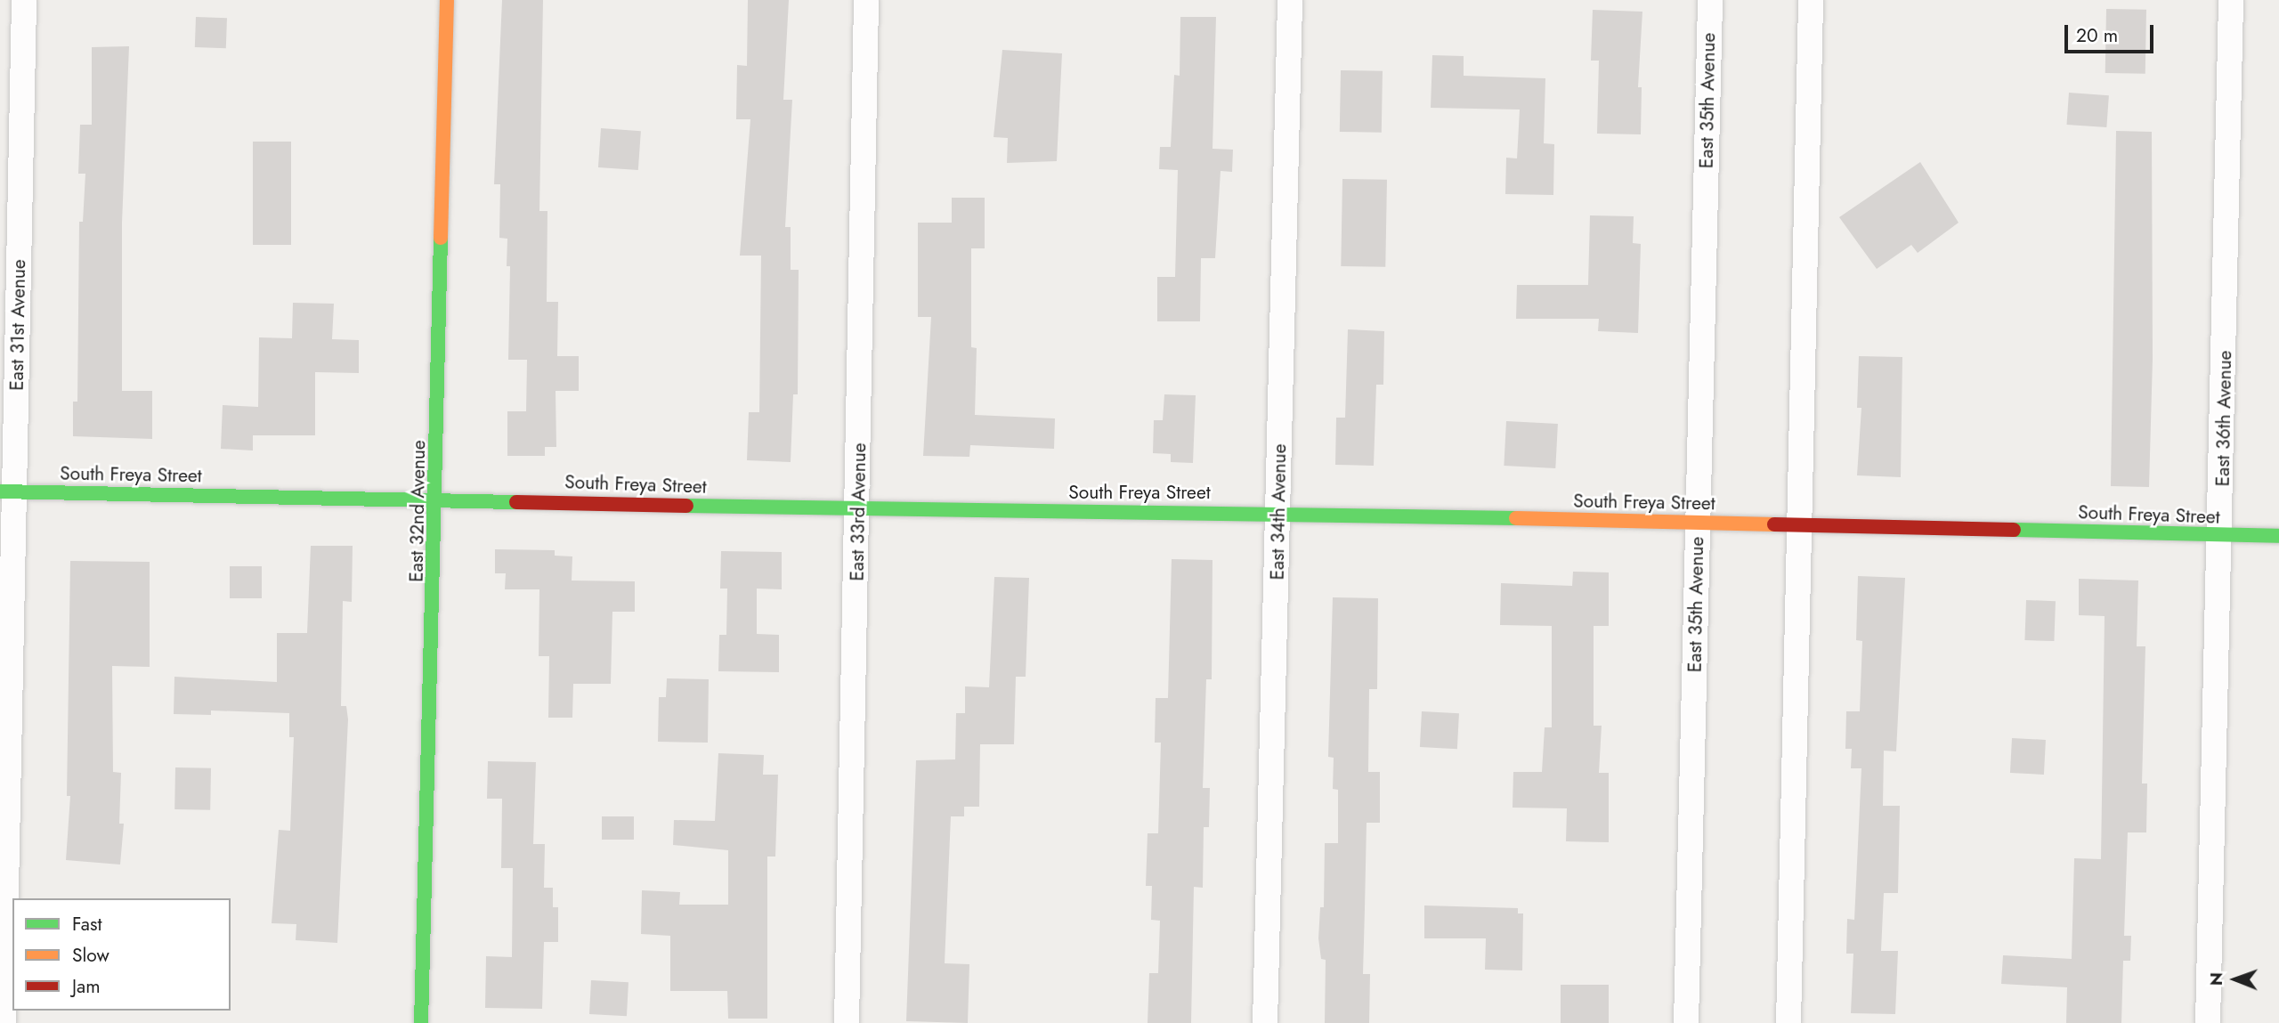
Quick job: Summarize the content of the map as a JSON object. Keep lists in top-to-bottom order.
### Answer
{
  "streets": {
    "main road": ["South Freya Street", "East 32nd Avenue"],
    "street": [
      "East 35th Avenue",
      "East 31st Avenue",
      "East 36th Avenue",
      "East 33rd Avenue",
      "East 34th Avenue"
    ]
  },
  "crossings": [
    ["East 35th Avenue", "South Freya Street"],
    ["East 31st Avenue", "South Freya Street"],
    ["East 36th Avenue", "South Freya Street"],
    ["South Freya Street", "East 32nd Avenue"],
    ["South Freya Street", "East 33rd Avenue"],
    ["South Freya Street", "East 34th Avenue"]
  ],
  "legend": ["Fast", "Slow", "Jam"],
  "scale_bar": "20 m",
  "north": "left"
}
